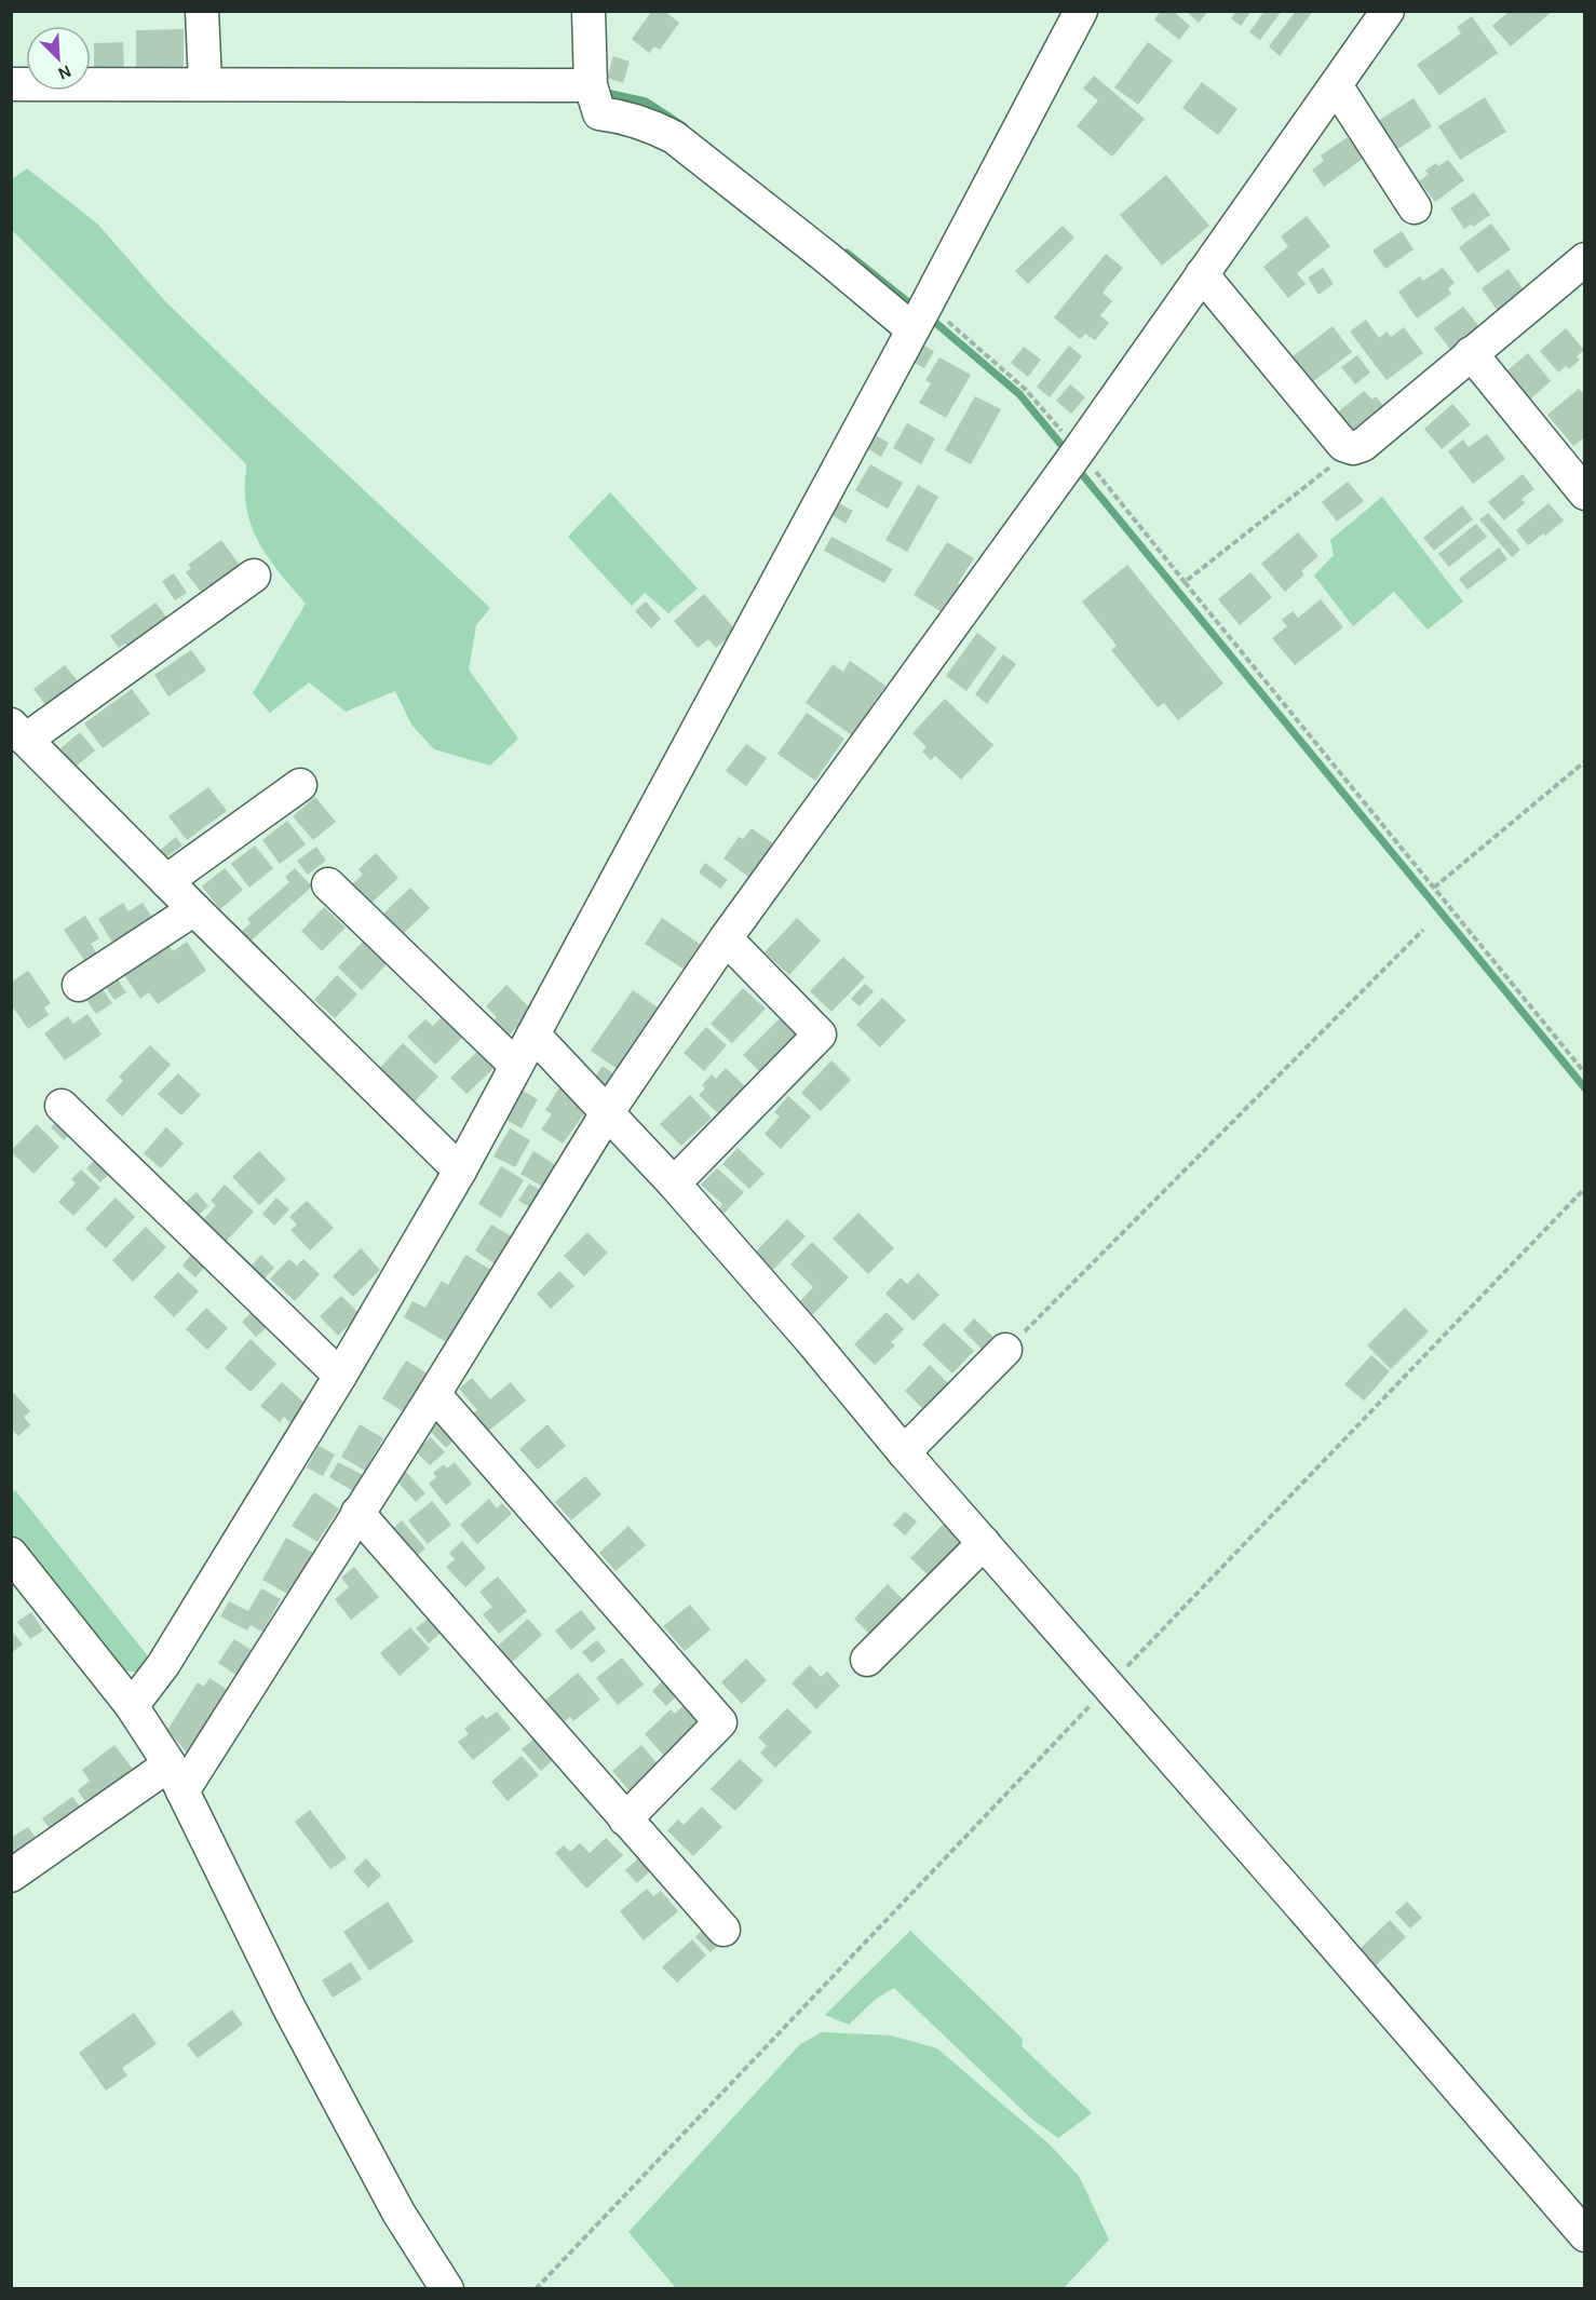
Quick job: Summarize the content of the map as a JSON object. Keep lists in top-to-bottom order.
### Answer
{
  "north": "bottom right"
}
